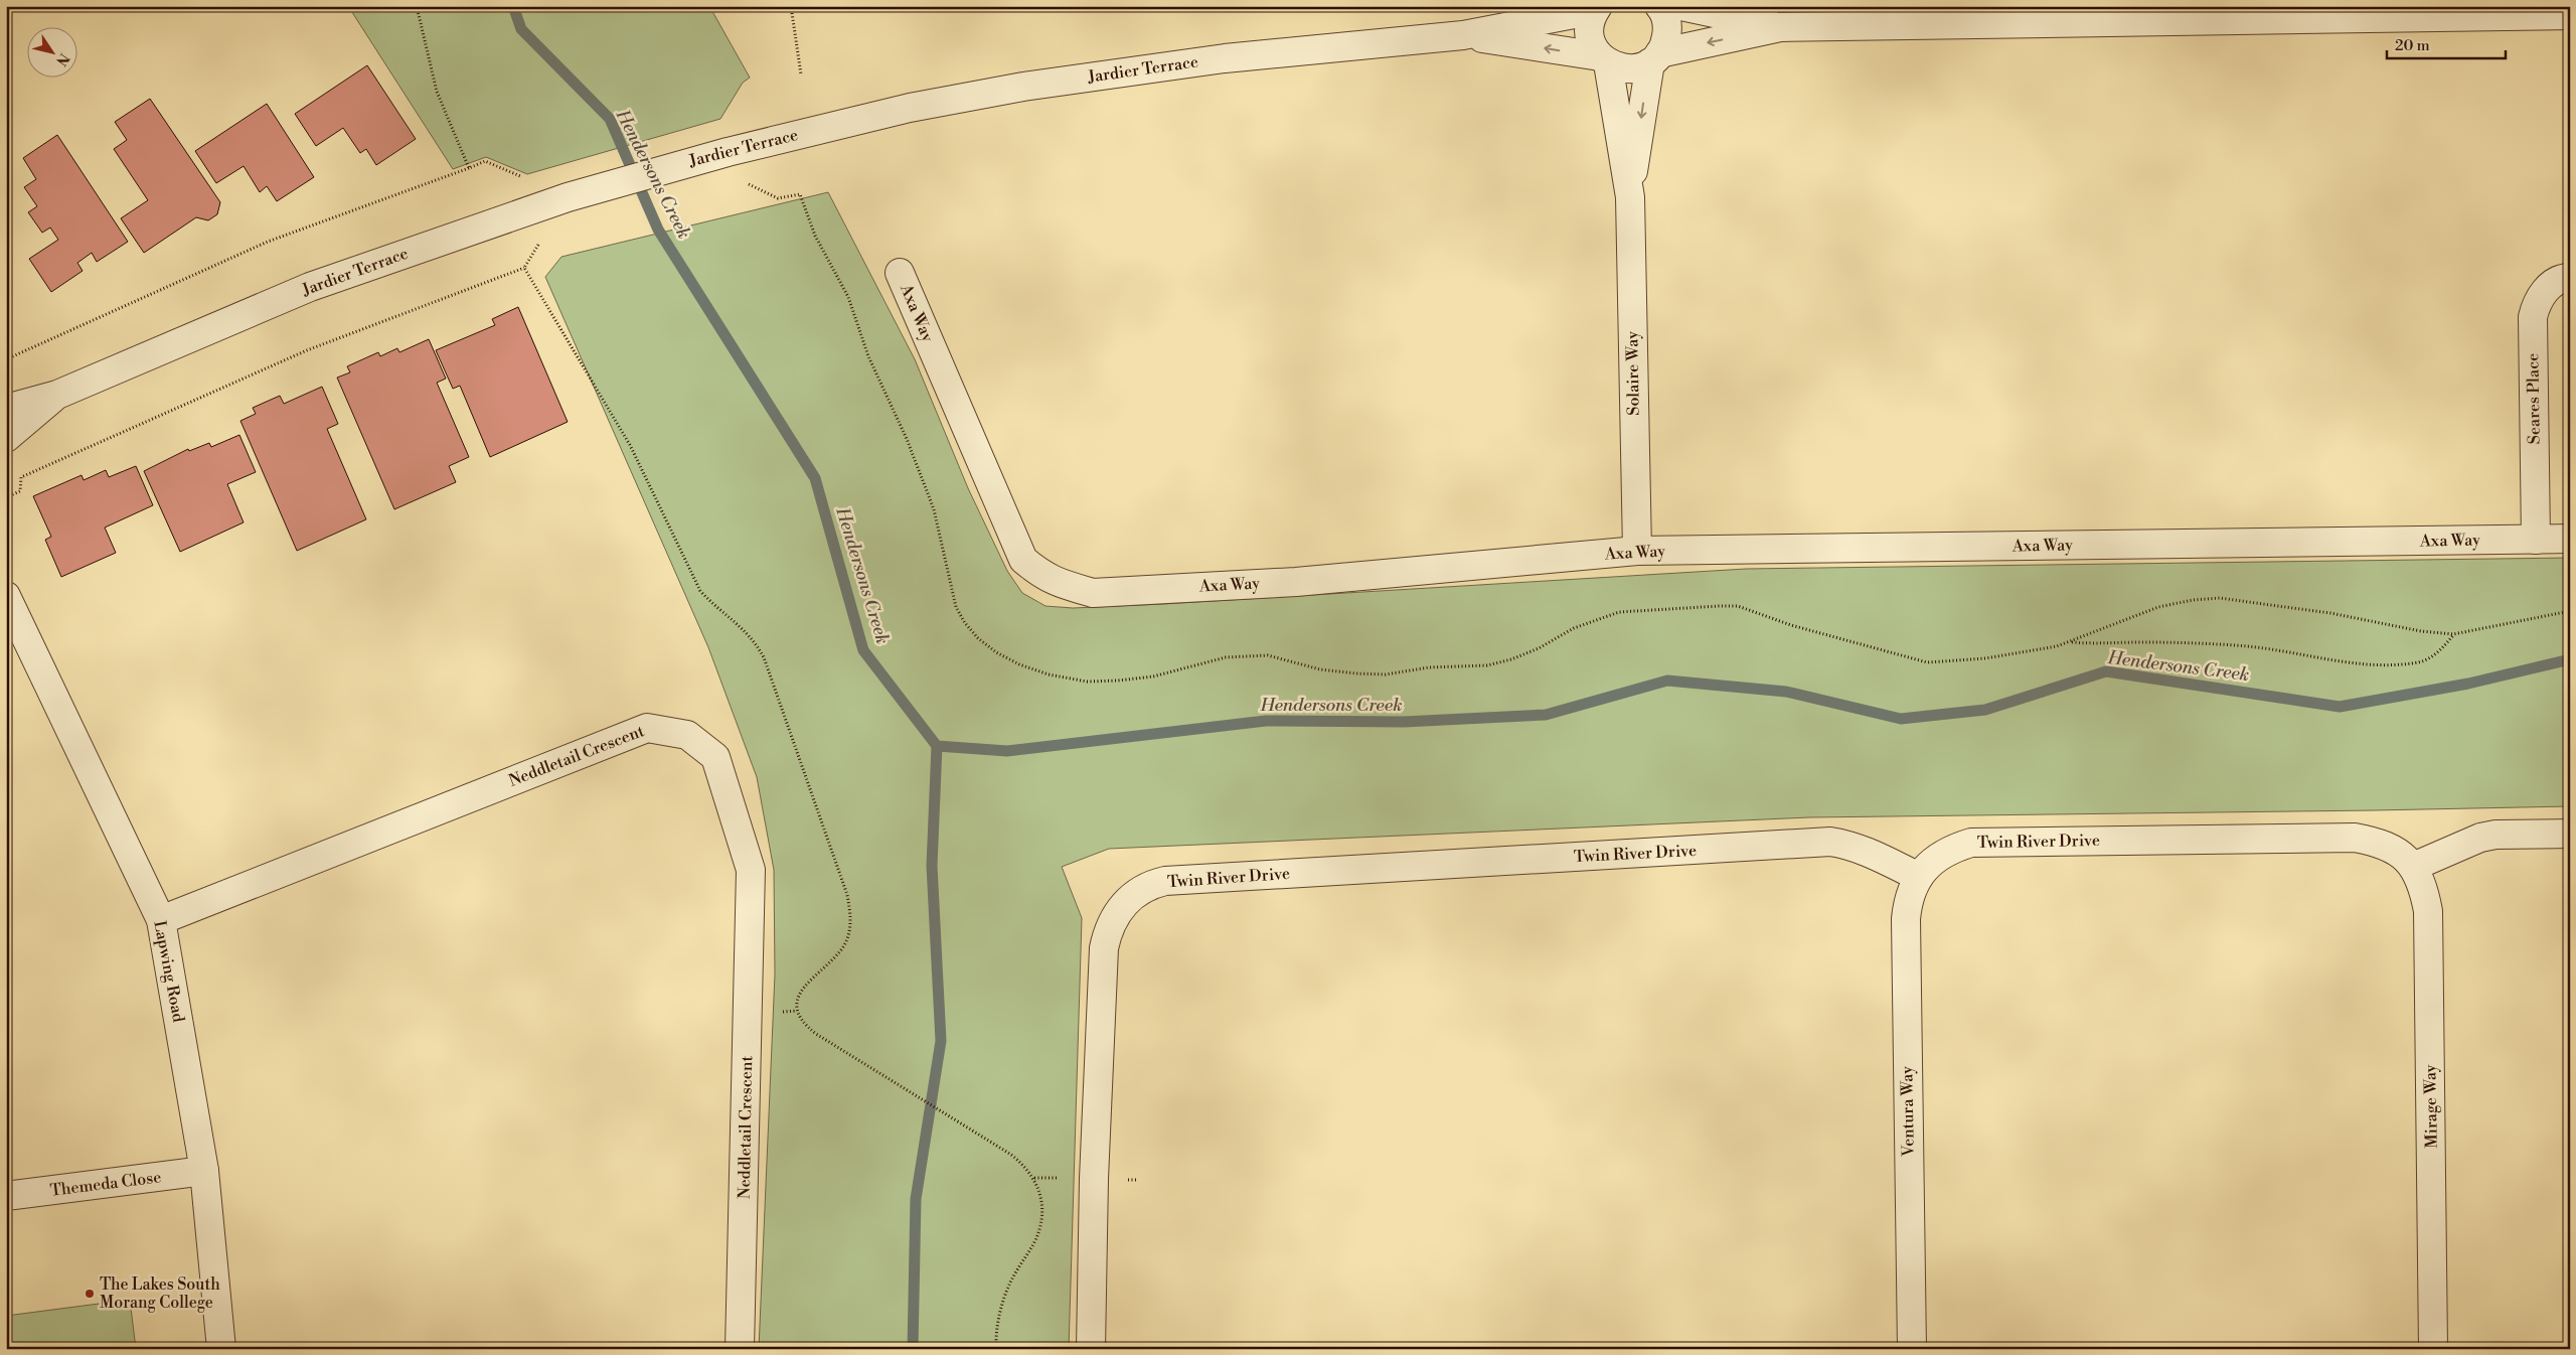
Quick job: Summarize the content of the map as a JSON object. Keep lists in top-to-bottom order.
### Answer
{
  "streets": {
    "street": [
      "Jardier Terrace",
      "Axa Way",
      "Solaire Way",
      "Seares Place",
      "Neddletail Crescent",
      "Twin River Drive",
      "Lapwing Road",
      "Mirage Way",
      "Ventura Way",
      "Themeda Close"
    ]
  },
  "crossings": [
    ["Jardier Terrace", "Solaire Way"],
    ["Axa Way", "Solaire Way"],
    ["Axa Way", "Seares Place"],
    ["Neddletail Crescent", "Lapwing Road"],
    ["Twin River Drive", "Mirage Way"],
    ["Twin River Drive", "Ventura Way"],
    ["Lapwing Road", "Themeda Close"]
  ],
  "water": ["Hendersons Creek"],
  "places": ["The Lakes South Morang College"],
  "scale_bar": "20 m",
  "north": "bottom right"
}
